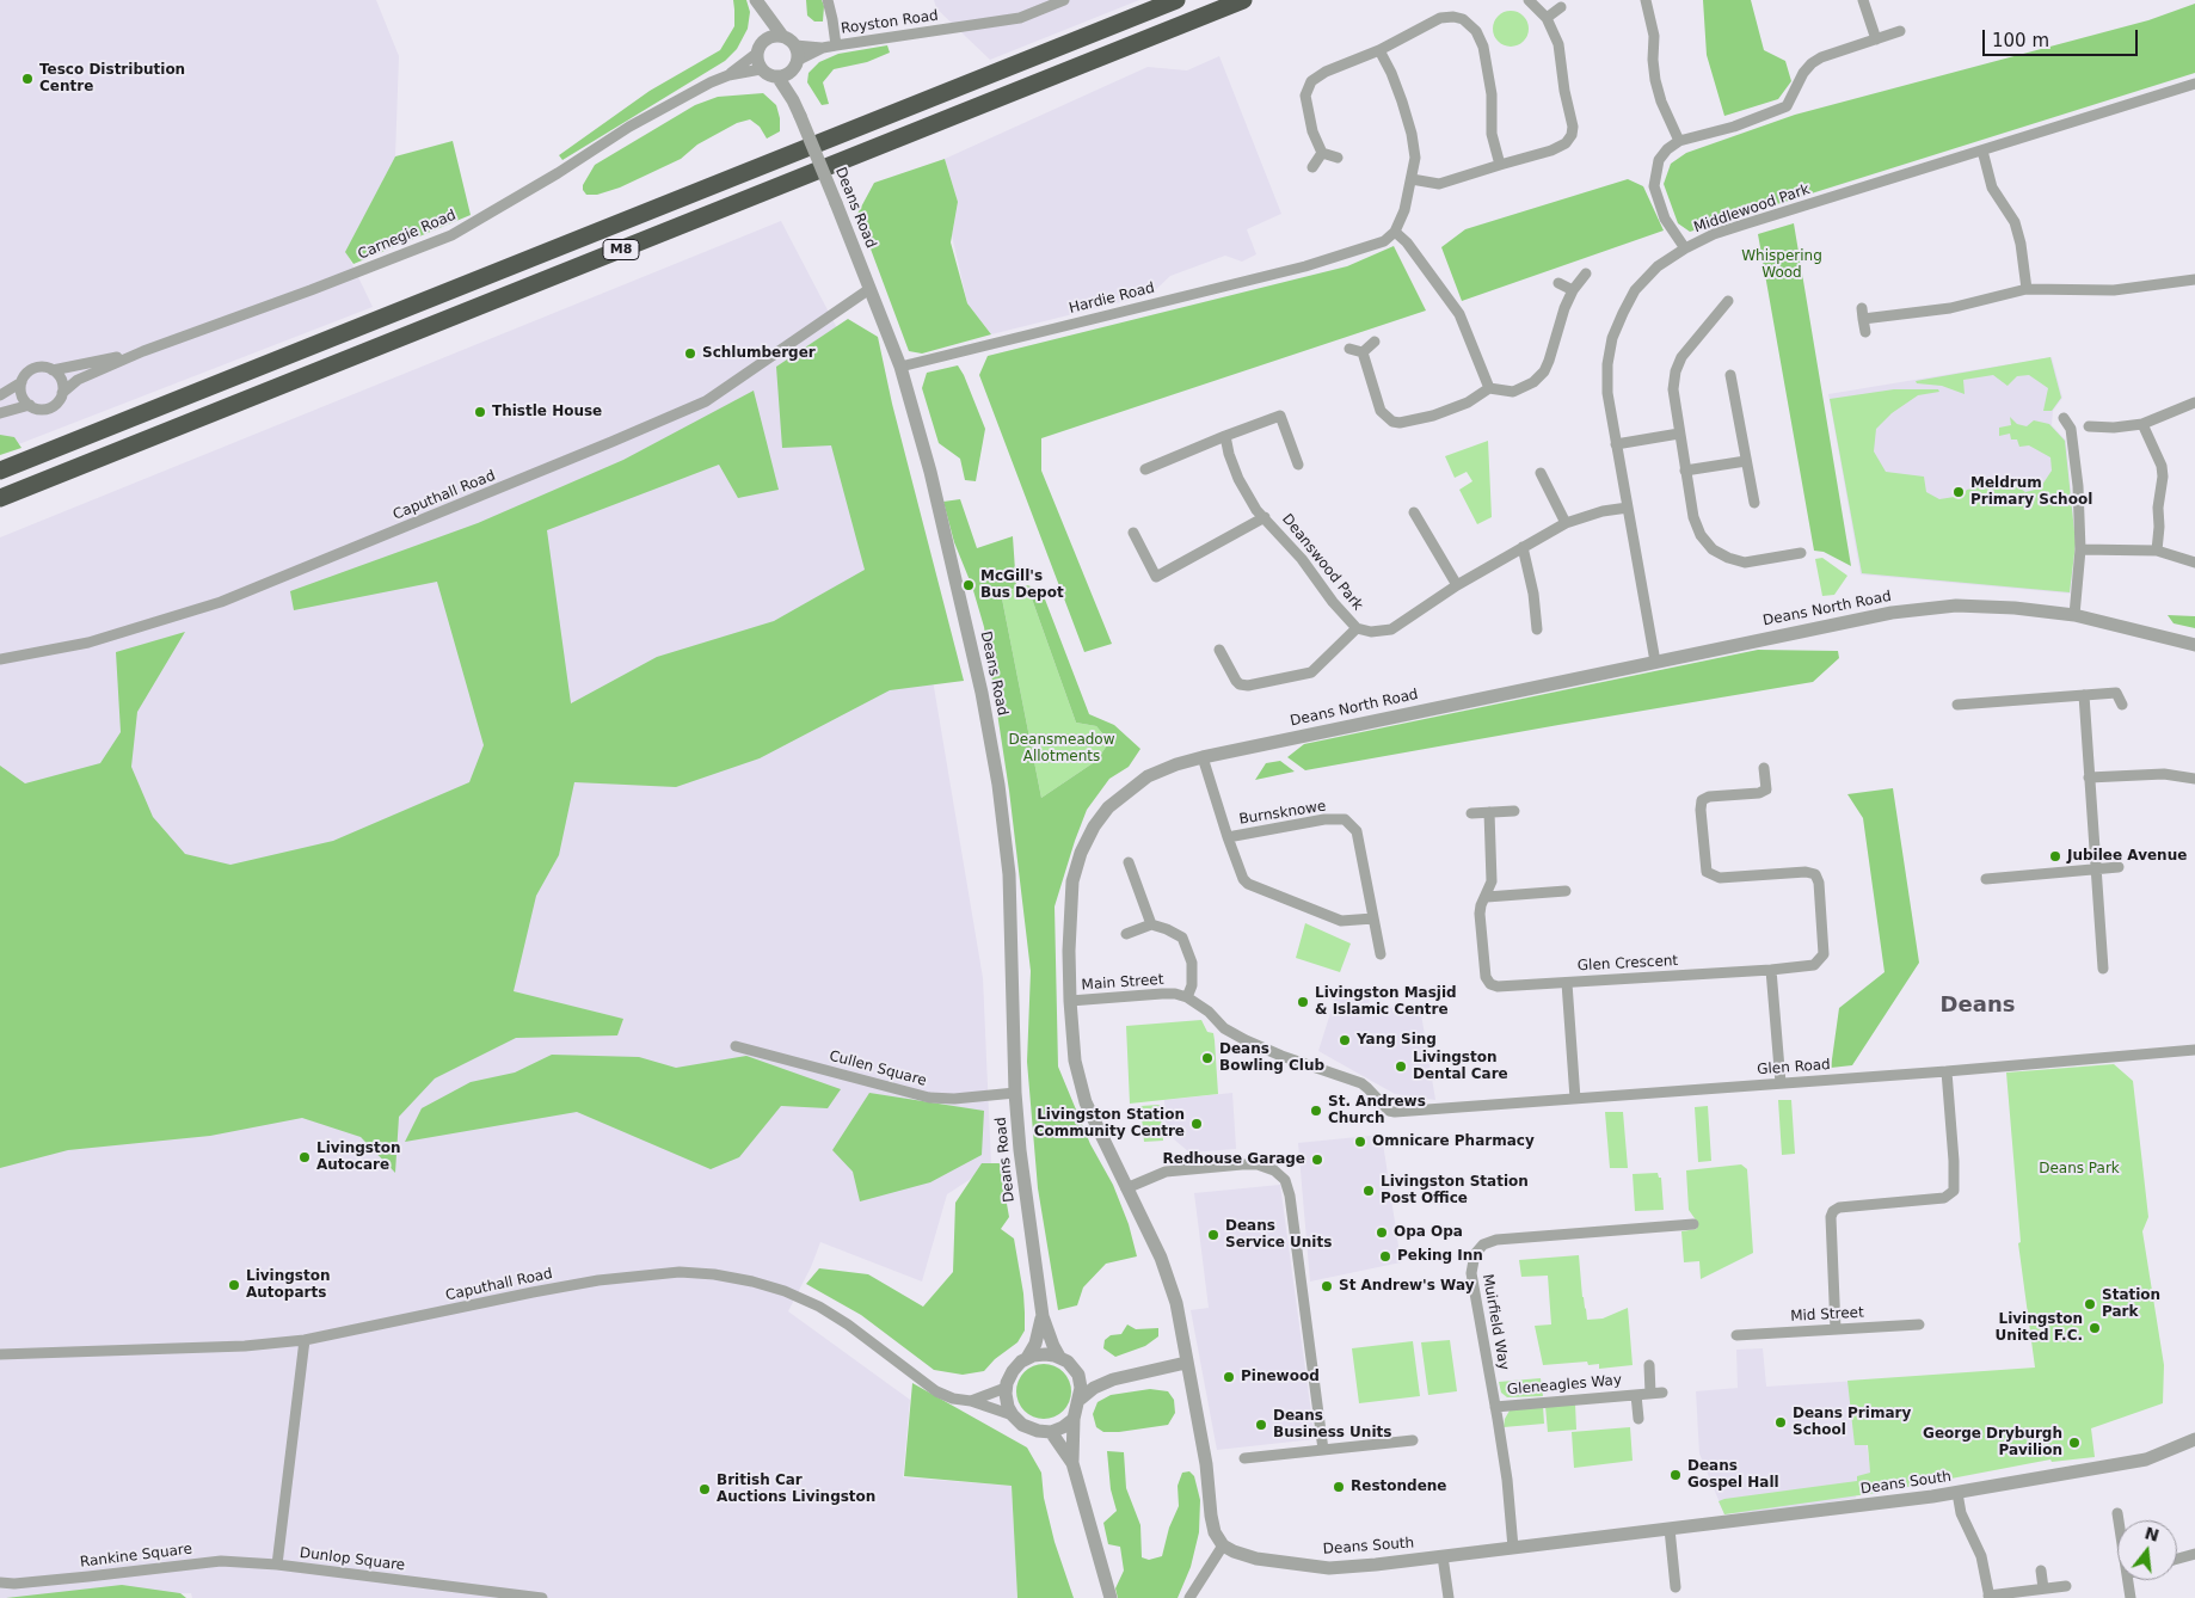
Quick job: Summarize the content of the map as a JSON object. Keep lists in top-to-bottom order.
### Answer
{
  "streets": {
    "highway": ["M8"],
    "street": [
      "Royston Road",
      "Deans Road",
      "Middlewood Park",
      "Carnegie Road",
      "Hardie Road",
      "Caputhall Road",
      "Deanswood Park",
      "Deans North Road",
      "Burnsknowe",
      "Glen Crescent",
      "Main Street",
      "Glen Road",
      "Cullen Square",
      "Mid Street",
      "Muirfield Way",
      "Gleneagles Way",
      "Deans South",
      "Rankine Square",
      "Dunlop Square"
    ]
  },
  "crossings": [
    ["Royston Road", "Deans Road"],
    ["Royston Road", "Carnegie Road"],
    ["Deans Road", "Carnegie Road"],
    ["Deans Road", "Hardie Road"],
    ["Deans Road", "Caputhall Road"],
    ["Deans Road", "Cullen Square"],
    ["Middlewood Park", "Deanswood Park"],
    ["Middlewood Park", "Deans North Road"],
    ["Caputhall Road", "Dunlop Square"],
    ["Deans North Road", "Burnsknowe"],
    ["Deans North Road", "Main Street"],
    ["Glen Crescent", "Glen Road"],
    ["Main Street", "Glen Road"],
    ["Muirfield Way", "Gleneagles Way"],
    ["Muirfield Way", "Deans South"],
    ["Rankine Square", "Dunlop Square"]
  ],
  "districts": ["Deans"],
  "parks": ["Whispering Wood", "Deansmeadow Allotments", "Deans Park"],
  "places": [
    "Tesco Distribution Centre",
    "Schlumberger",
    "Thistle House",
    "Meldrum Primary School",
    "McGill's Bus Depot",
    "Jubilee Avenue",
    "Livingston Masjid & Islamic Centre",
    "Yang Sing",
    "Deans Bowling Club",
    "Livingston Dental Care",
    "St. Andrews Church",
    "Livingston Station Community Centre",
    "Omnicare Pharmacy",
    "Livingston Autocare",
    "Redhouse Garage",
    "Livingston Station Post Office",
    "Opa Opa",
    "Deans Service Units",
    "Peking Inn",
    "Livingston Autoparts",
    "St Andrew's Way",
    "Station Park",
    "Livingston United F.C.",
    "Pinewood",
    "Deans Primary School",
    "Deans Business Units",
    "George Dryburgh Pavilion",
    "Deans Gospel Hall",
    "Restondene",
    "British Car Auctions Livingston"
  ],
  "scale_bar": "100 m",
  "north": "top"
}
